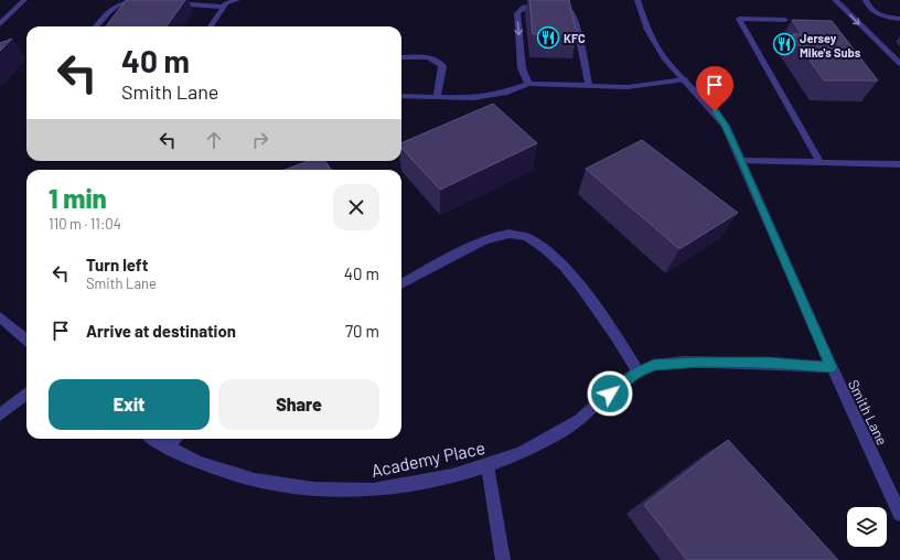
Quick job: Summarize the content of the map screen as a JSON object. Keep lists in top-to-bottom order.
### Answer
{
  "streets": {
    "street": ["Smith Lane", "Academy Place"]
  },
  "crossings": [
    ["Smith Lane", "Academy Place"]
  ],
  "places": {
    "restaurant": ["KFC", "Jersey Mike's Subs"]
  },
  "page": {
    "turn": ["40 m", "Smith Lane"],
    "heading": ["1 min", "110 m · 11:04"],
    "list": [
      {
        "name": "Turn left",
        "note": "Smith Lane",
        "value": "40 m"
      },
      {
        "name": "Arrive at destination",
        "value": "70 m"
      }
    ],
    "buttons": ["Exit", "Share"]
  }
}
